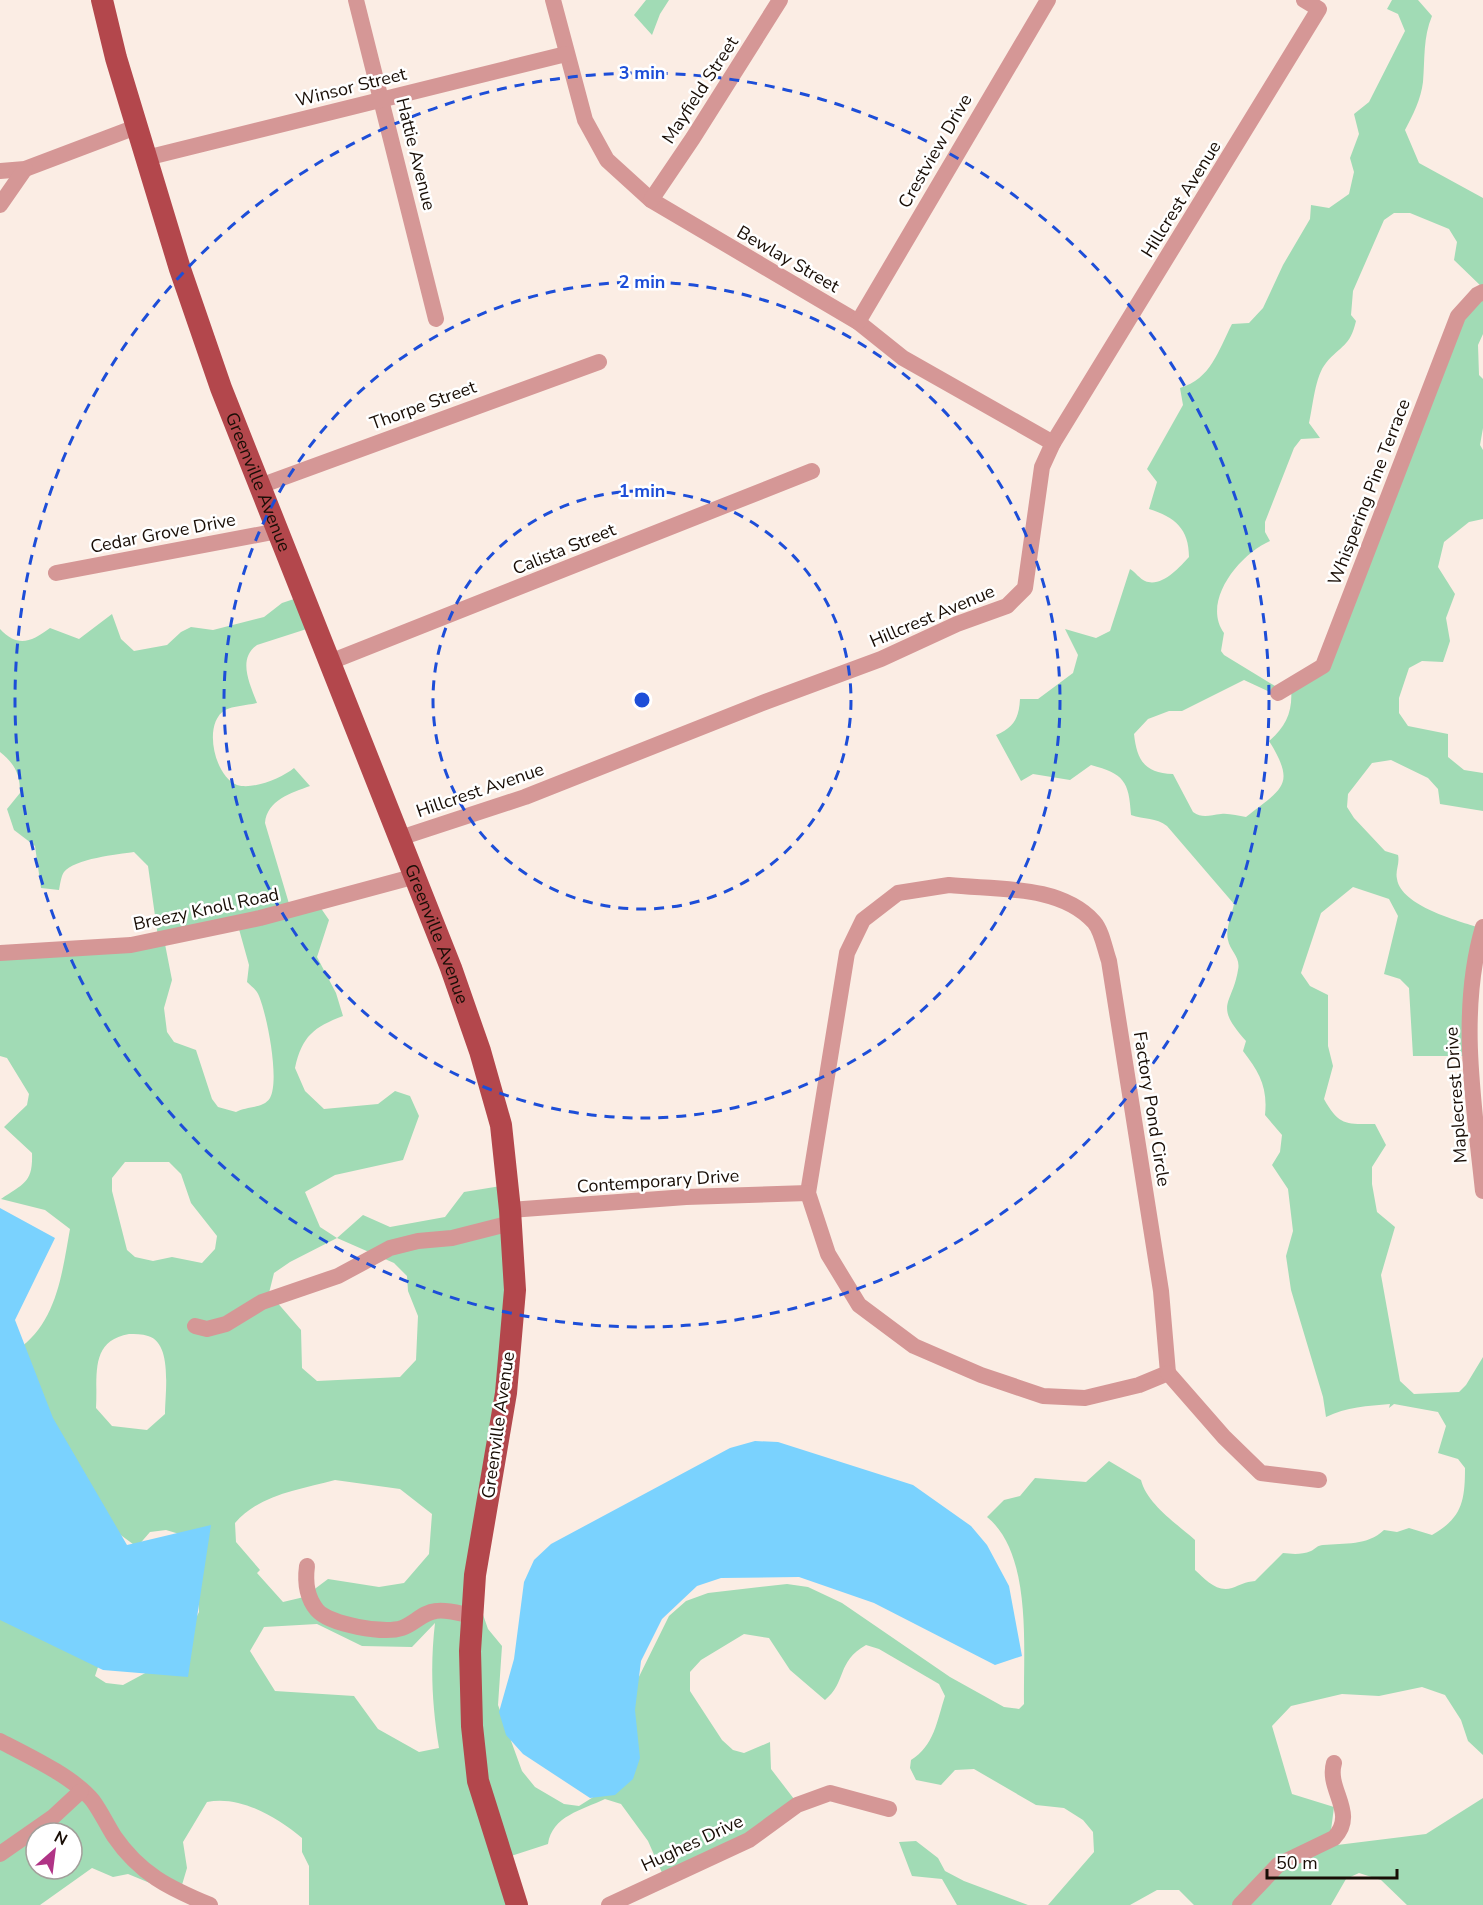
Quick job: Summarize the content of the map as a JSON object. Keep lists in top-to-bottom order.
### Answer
{
  "streets": {
    "main road": ["Greenville Avenue"],
    "street": [
      "Winsor Street",
      "Mayfield Street",
      "Crestview Drive",
      "Hattie Avenue",
      "Hillcrest Avenue",
      "Bewlay Street",
      "Thorpe Street",
      "Whispering Pine Terrace",
      "Cedar Grove Drive",
      "Calista Street",
      "Breezy Knoll Road",
      "Maplecrest Drive",
      "Factory Pond Circle",
      "Contemporary Drive",
      "Hughes Drive"
    ]
  },
  "crossings": [
    ["Winsor Street", "Hattie Avenue"],
    ["Winsor Street", "Bewlay Street"],
    ["Winsor Street", "Greenville Avenue"],
    ["Mayfield Street", "Bewlay Street"],
    ["Crestview Drive", "Bewlay Street"],
    ["Hillcrest Avenue", "Bewlay Street"],
    ["Hillcrest Avenue", "Greenville Avenue"],
    ["Thorpe Street", "Greenville Avenue"],
    ["Greenville Avenue", "Cedar Grove Drive"],
    ["Greenville Avenue", "Calista Street"],
    ["Greenville Avenue", "Breezy Knoll Road"],
    ["Greenville Avenue", "Contemporary Drive"],
    ["Factory Pond Circle", "Contemporary Drive"]
  ],
  "scale_bar": "50 m",
  "north": "top right",
  "rings": ["3 min", "2 min", "1 min"]
}
